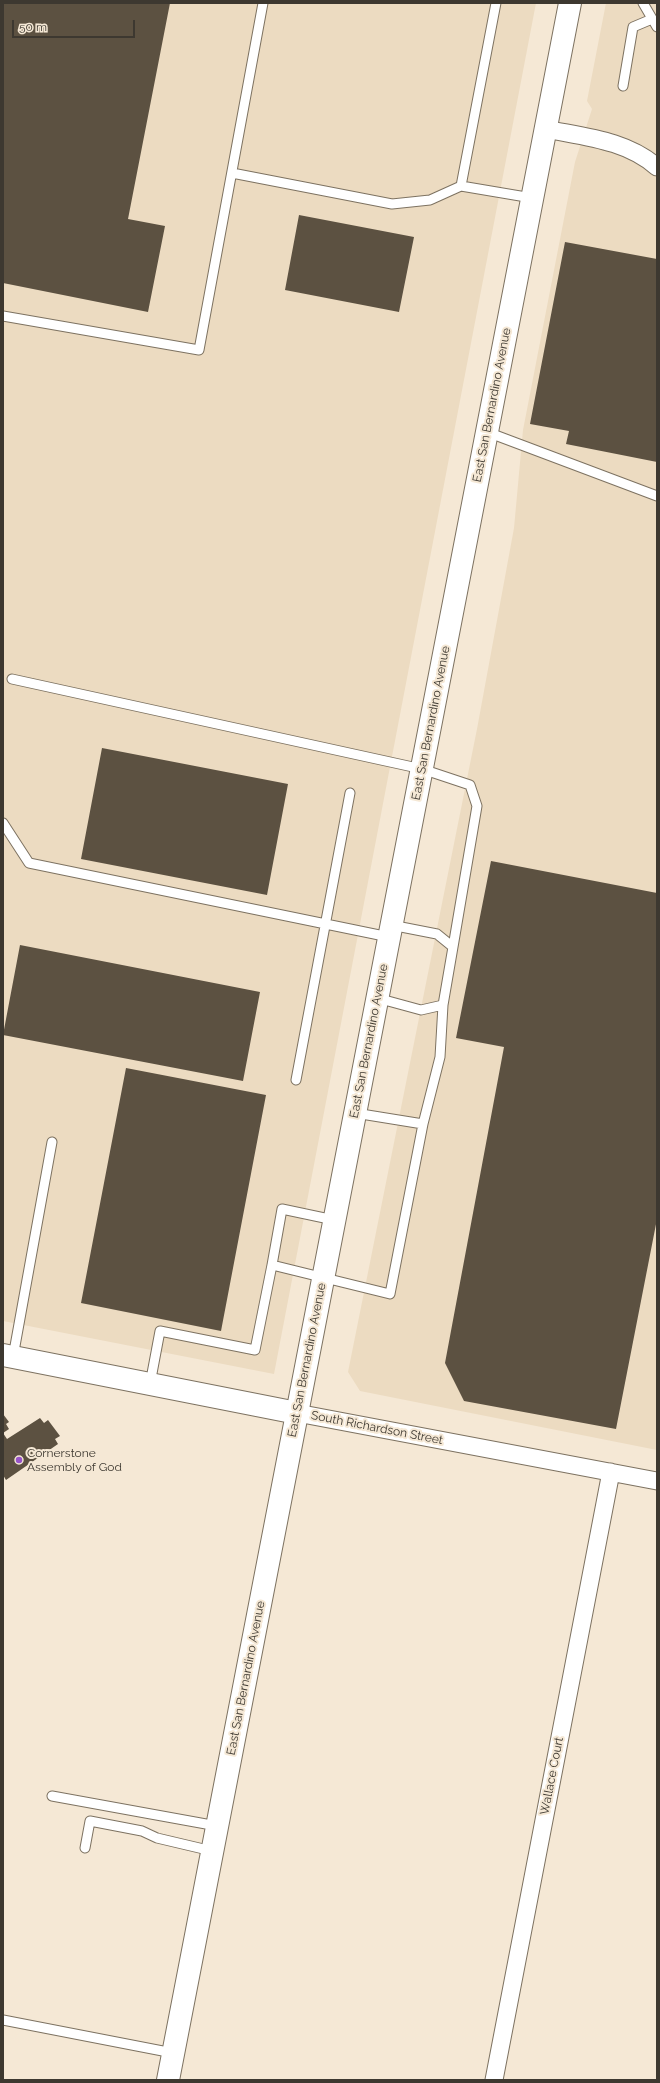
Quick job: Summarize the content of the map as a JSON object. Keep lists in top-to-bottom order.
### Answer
{
  "streets": {
    "main road": ["East San Bernardino Avenue", "South Richardson Street"],
    "street": ["Wallace Court"]
  },
  "crossings": [
    ["East San Bernardino Avenue", "South Richardson Street"],
    ["South Richardson Street", "Wallace Court"]
  ],
  "places": ["Cornerstone Assembly of God"],
  "scale_bar": "50 m"
}
